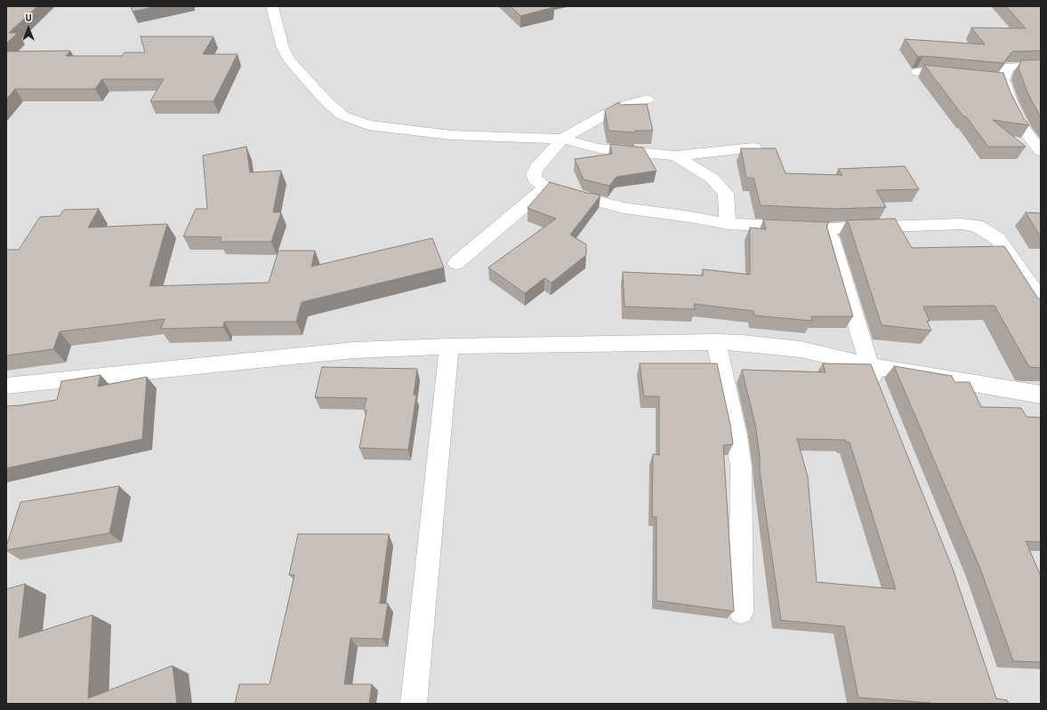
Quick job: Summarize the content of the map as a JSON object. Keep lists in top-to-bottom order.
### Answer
{
  "north": "top"
}
